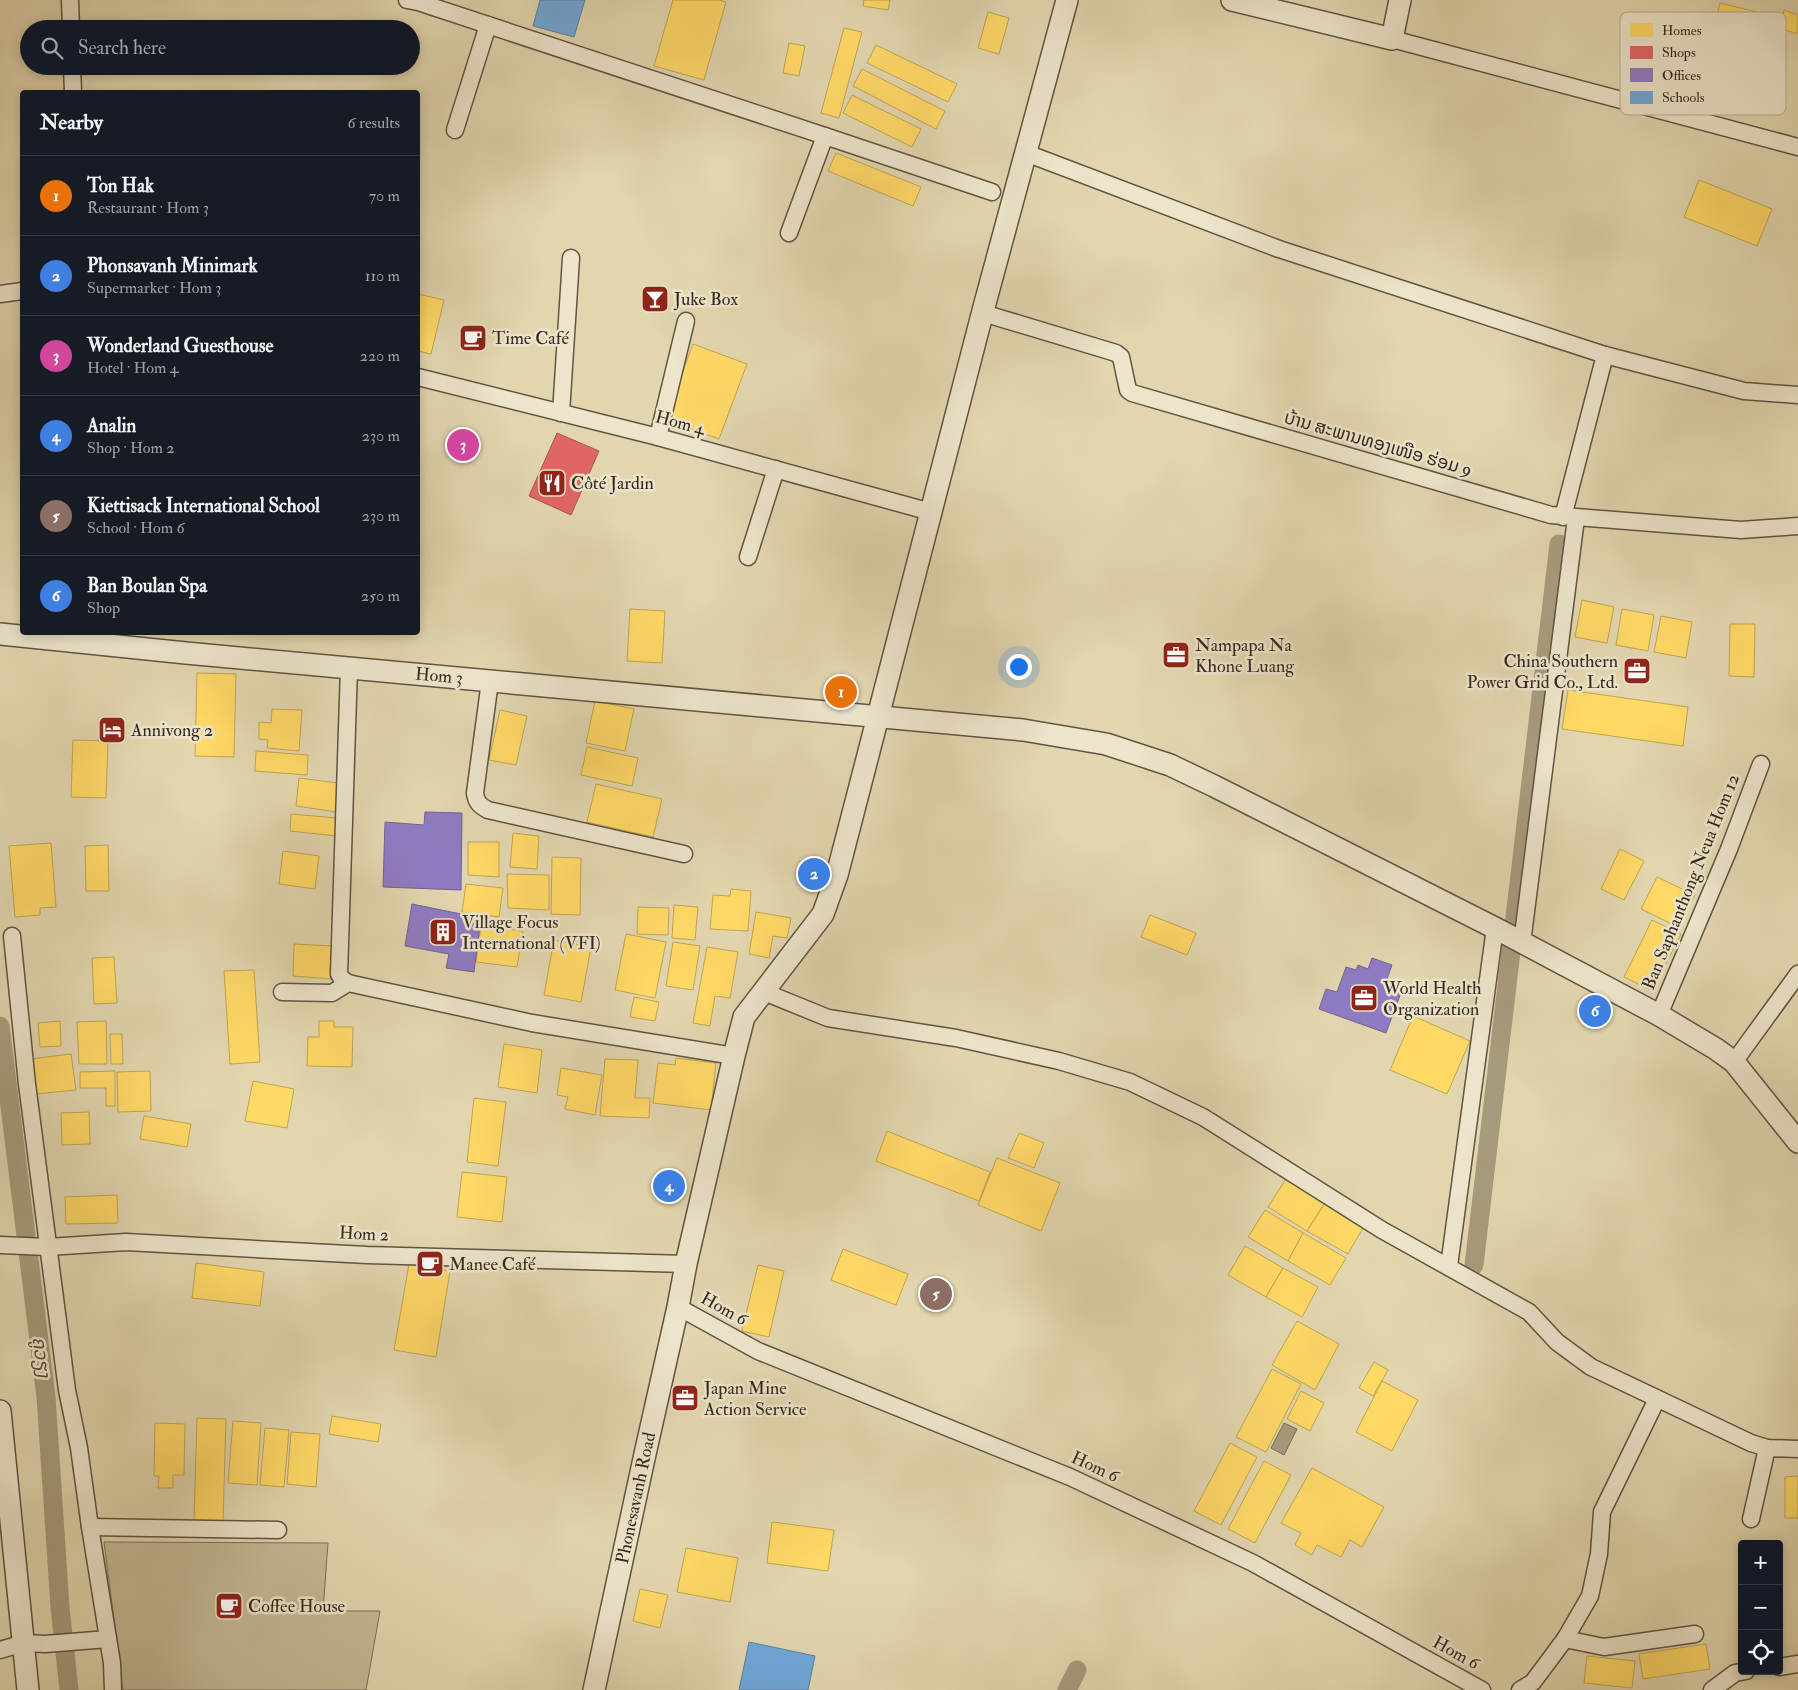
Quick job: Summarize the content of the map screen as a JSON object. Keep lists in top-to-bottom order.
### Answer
{
  "streets": {
    "street": [
      "Hom 4",
      "ບ້ານ ສະພານທອງເໜືອ ຮ່ອມ 9",
      "Hom 3",
      "Ban Saphanthong Neua Hom 12",
      "Hom 2",
      "Hom 6",
      "Phonesavanh Road"
    ]
  },
  "crossings": [
    ["Hom 4", "Phonesavanh Road"],
    ["ບ້ານ ສະພານທອງເໜືອ ຮ່ອມ 9", "Phonesavanh Road"],
    ["Hom 3", "Ban Saphanthong Neua Hom 12"],
    ["Hom 3", "Phonesavanh Road"],
    ["Hom 2", "Phonesavanh Road"],
    ["Hom 6", "Phonesavanh Road"]
  ],
  "water": ["ຄູວຽງ"],
  "places": {
    "bar": ["Juke Box"],
    "cafe": ["Time Café", "Manee Café", "Coffee House"],
    "restaurant": ["Côté Jardin"],
    "office": [
      "Nampapa Na Khone Luang",
      "China Southern Power Grid Co., Ltd.",
      "World Health Organization",
      "Japan Mine Action Service"
    ],
    "hotel": ["Annivong 2"],
    "building": ["Village Focus International (VFI)"]
  },
  "legend": [
    "Homes",
    "Shops",
    "Offices",
    "Schools"
  ],
  "page": {
    "search": "Search here",
    "heading": ["Nearby", "6 results"],
    "list": [
      {
        "mark": "1",
        "name": "Ton Hak",
        "note": "Restaurant · Hom 3",
        "value": "70 m"
      },
      {
        "mark": "2",
        "name": "Phonsavanh Minimark",
        "note": "Supermarket · Hom 3",
        "value": "110 m"
      },
      {
        "mark": "3",
        "name": "Wonderland Guesthouse",
        "note": "Hotel · Hom 4",
        "value": "220 m"
      },
      {
        "mark": "4",
        "name": "Analin",
        "note": "Shop · Hom 2",
        "value": "230 m"
      },
      {
        "mark": "5",
        "name": "Kiettisack International School",
        "note": "School · Hom 6",
        "value": "230 m"
      },
      {
        "mark": "6",
        "name": "Ban Boulan Spa",
        "note": "Shop",
        "value": "250 m"
      }
    ],
    "pins": [
      "3",
      "1",
      "2",
      "6",
      "4",
      "5"
    ],
    "map_buttons": ["+", "−"]
  }
}
